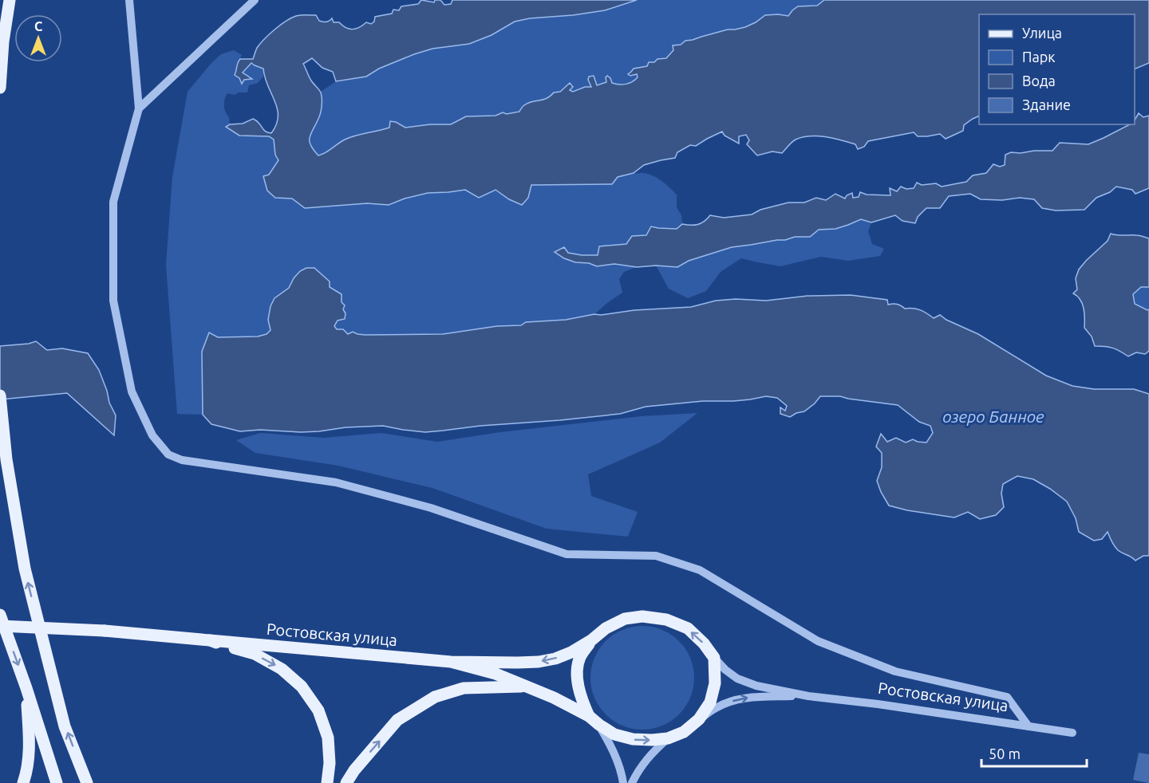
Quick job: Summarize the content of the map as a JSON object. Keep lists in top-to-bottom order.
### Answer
{
  "streets": {
    "main road": ["Ростовская улица"]
  },
  "water": ["озеро Банное"],
  "legend": [
    "Улица",
    "Парк",
    "Вода",
    "Здание"
  ],
  "scale_bar": "50 m",
  "north": "top"
}
